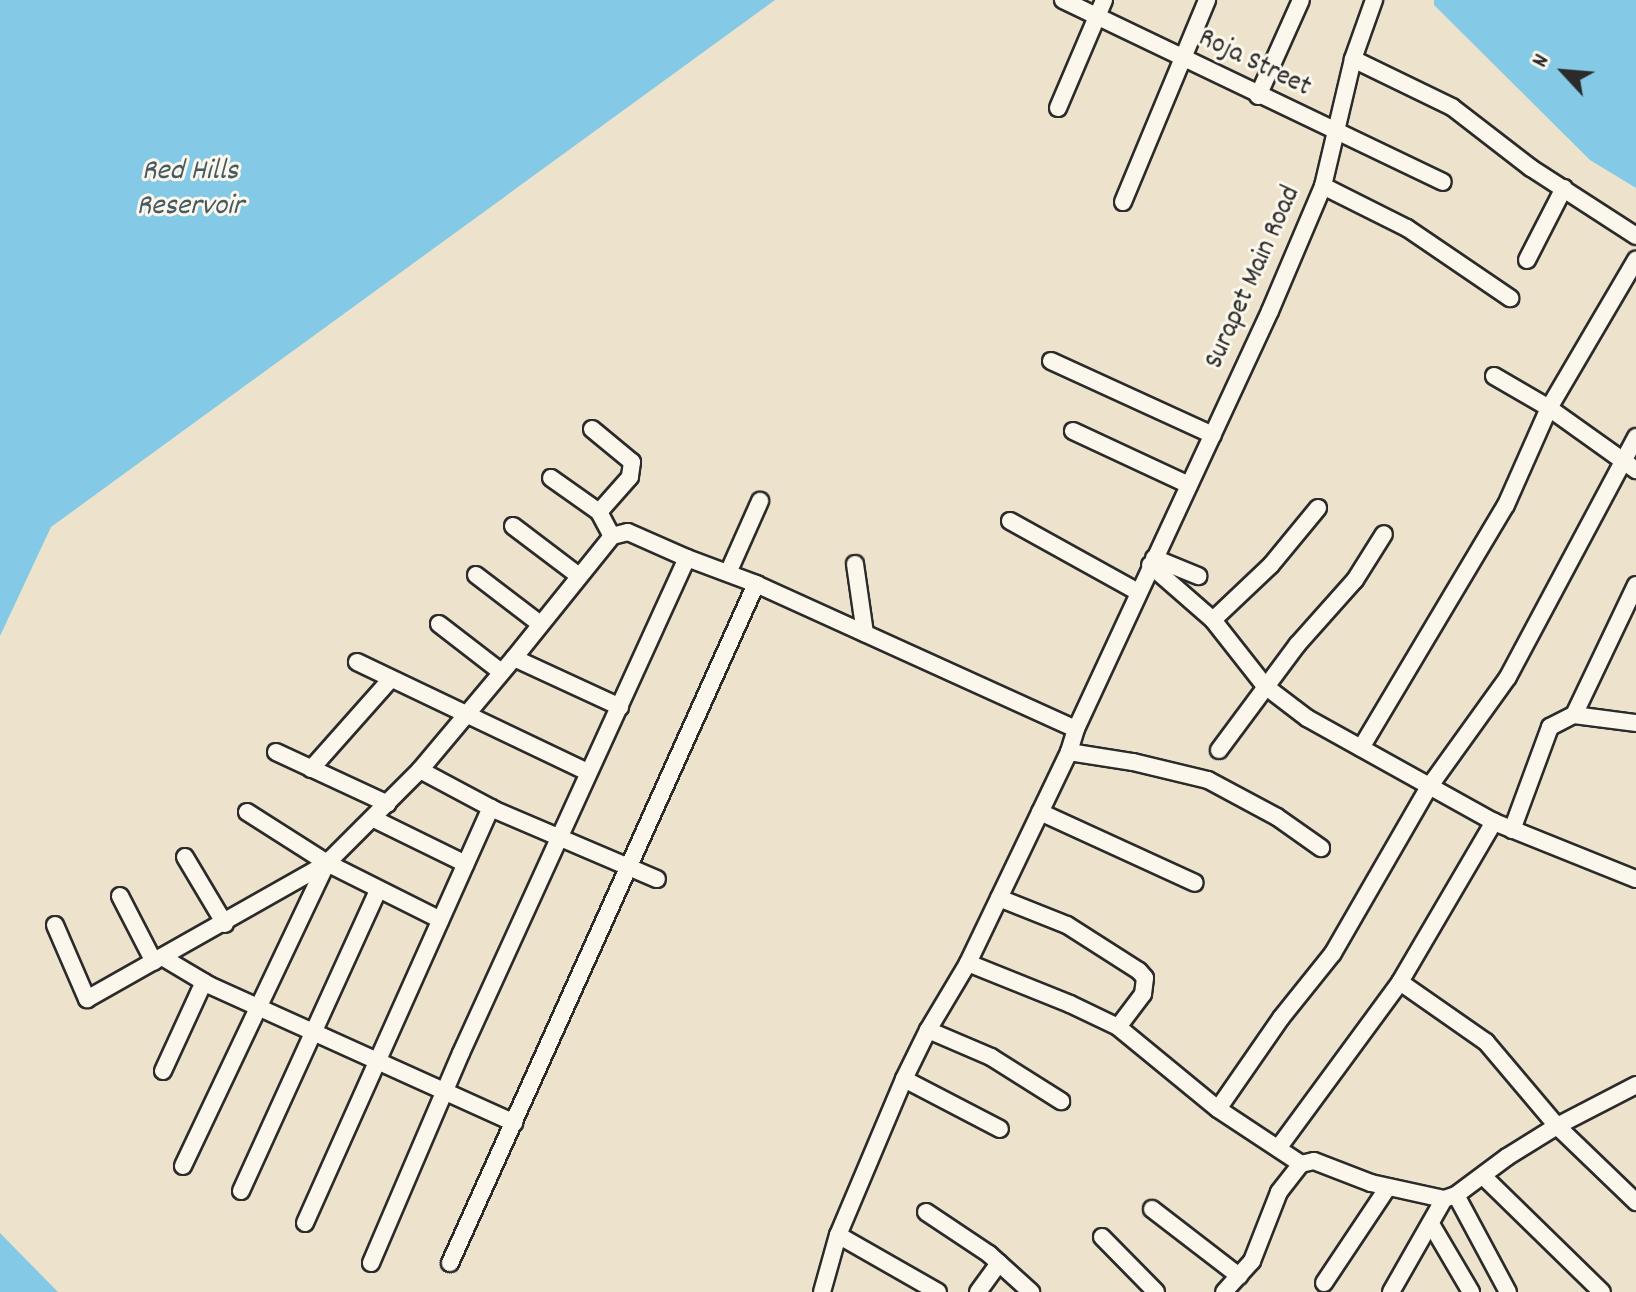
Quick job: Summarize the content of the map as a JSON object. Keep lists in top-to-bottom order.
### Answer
{
  "streets": {
    "street": ["Roja Street", "Surapet Main Road"]
  },
  "crossings": [
    ["Roja Street", "Surapet Main Road"]
  ],
  "water": ["Red Hills Reservoir"],
  "north": "top left"
}
